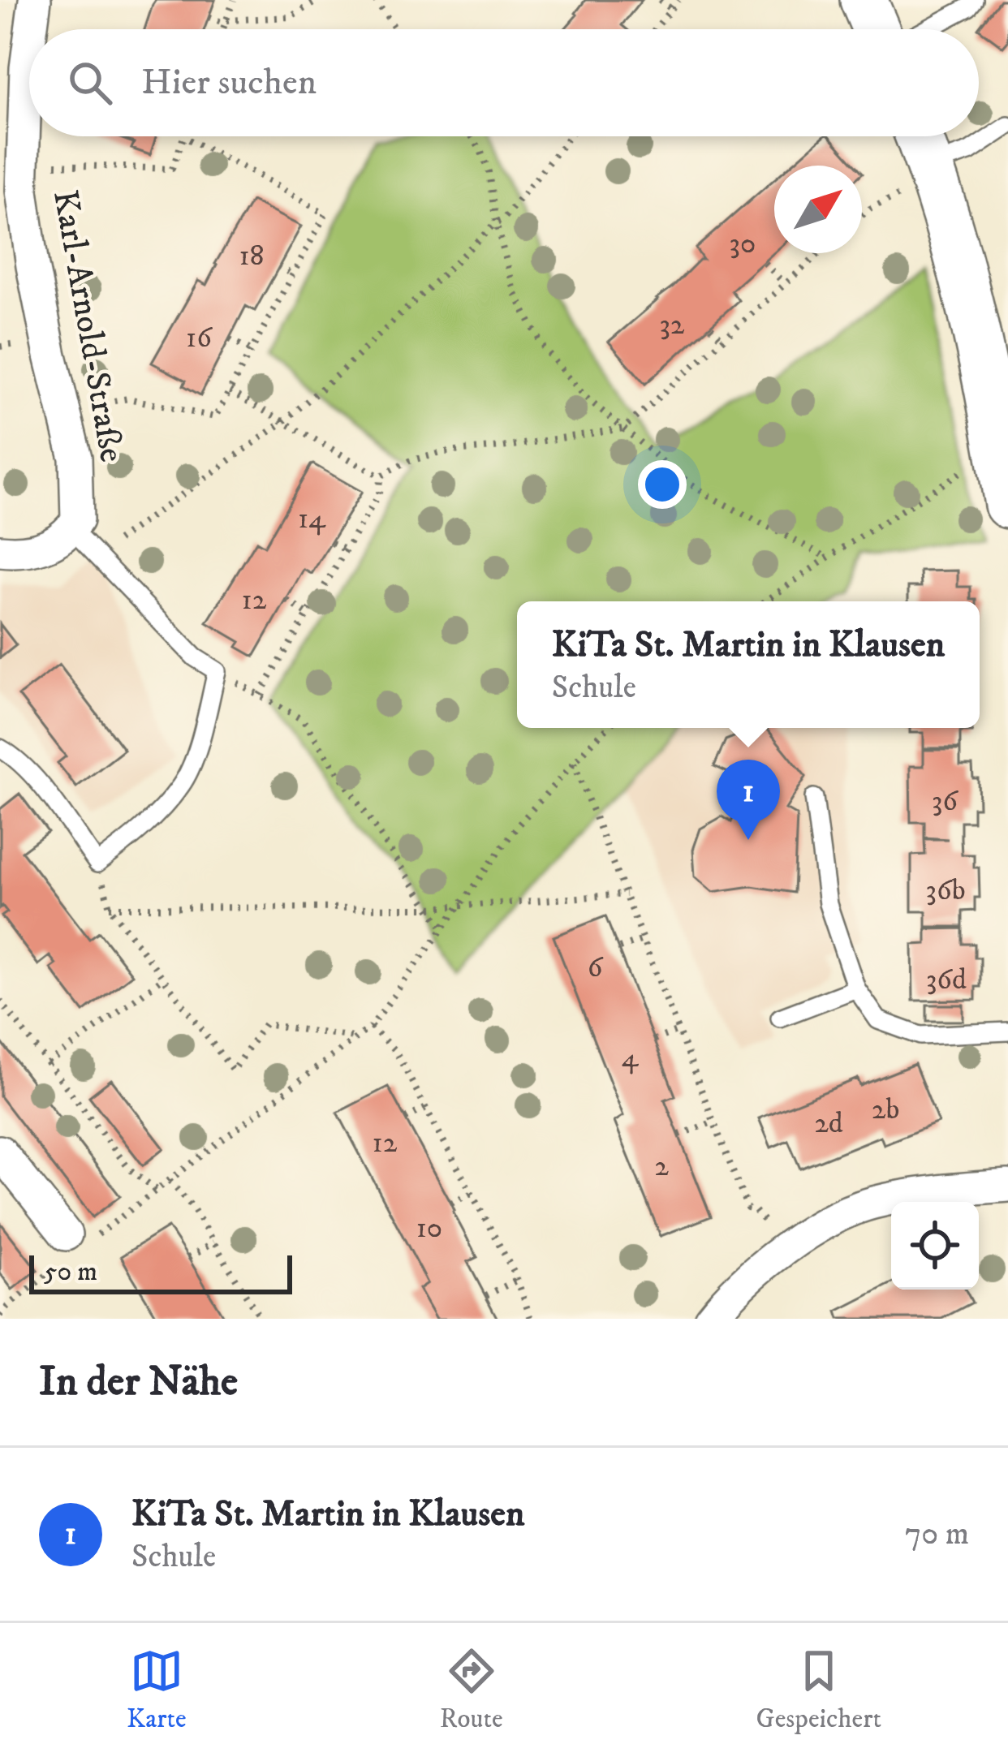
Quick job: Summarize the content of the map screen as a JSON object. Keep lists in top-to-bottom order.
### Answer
{
  "streets": {
    "street": ["Karl-Arnold-Straße"]
  },
  "house_numbers": [
    "30",
    "18",
    "32",
    "16",
    "14",
    "12",
    "36",
    "36b",
    "6",
    "36d",
    "4",
    "2b",
    "2d",
    "12",
    "2",
    "10"
  ],
  "scale_bar": "50 m",
  "north": "top right",
  "page": {
    "search": "Hier suchen",
    "popup": ["KiTa St. Martin in Klausen", "Schule"],
    "pins": "1",
    "scale": "50 m",
    "heading": "In der Nähe",
    "list": [
      {
        "mark": "1",
        "name": "KiTa St. Martin in Klausen",
        "note": "Schule",
        "value": "70 m"
      }
    ],
    "nav": ["Karte", "Route", "Gespeichert"]
  }
}
